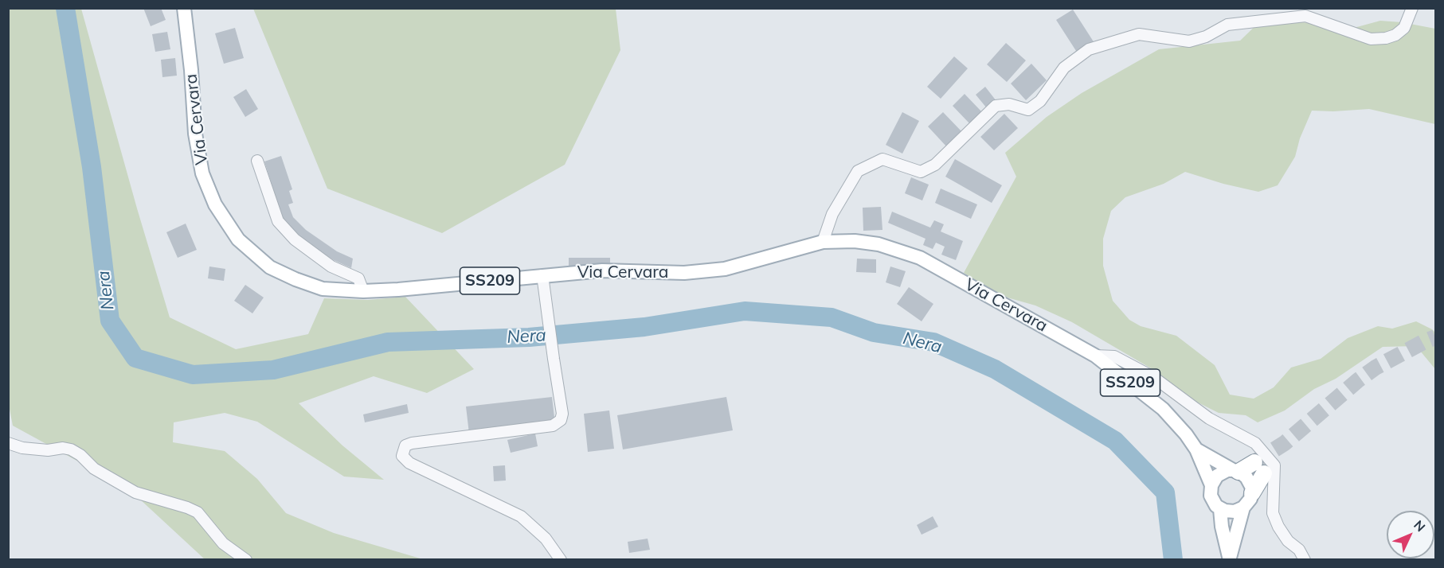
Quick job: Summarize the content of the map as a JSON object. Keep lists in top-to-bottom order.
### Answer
{
  "streets": {
    "main road": ["Via Cervara", "SS209"]
  },
  "crossings": [
    ["Via Cervara", "SS209"]
  ],
  "water": ["Nera"],
  "north": "top right"
}
